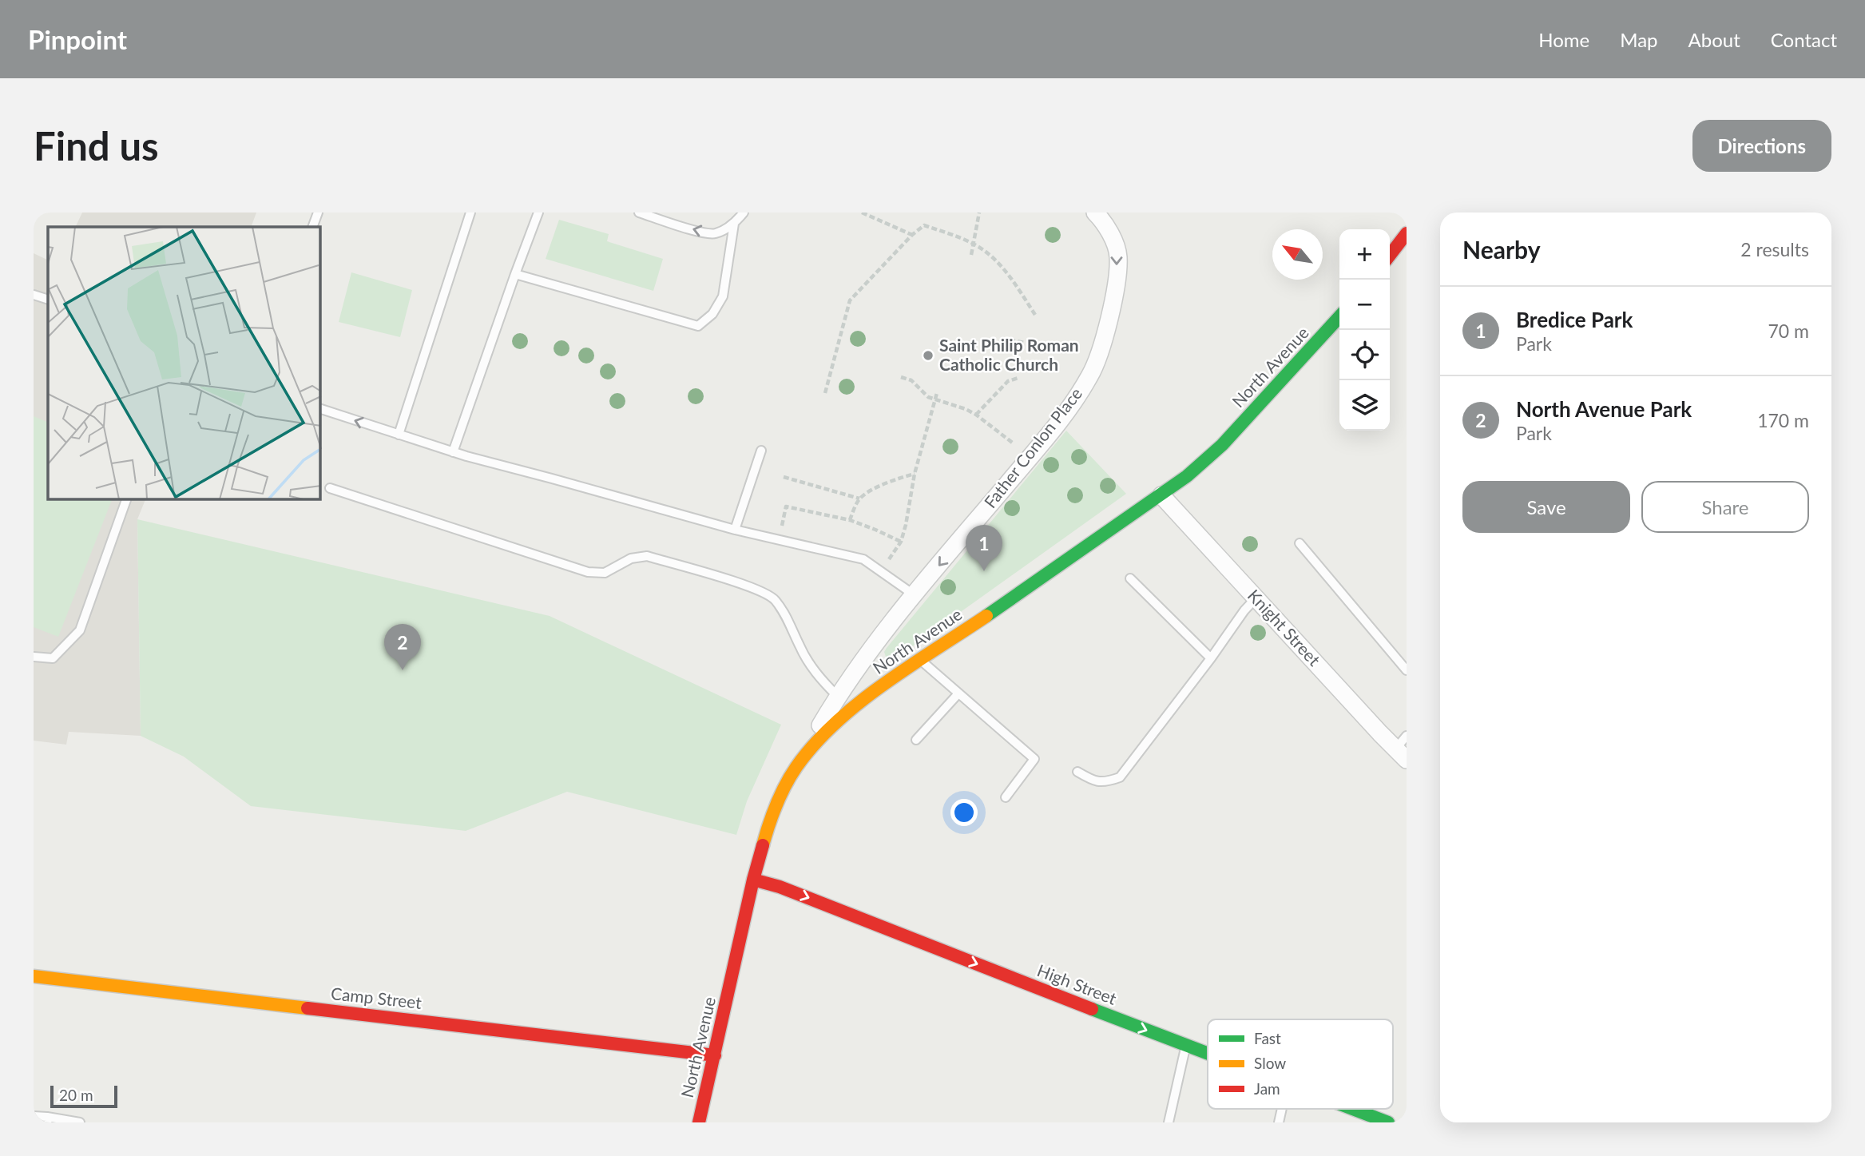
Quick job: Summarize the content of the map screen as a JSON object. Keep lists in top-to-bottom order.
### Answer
{
  "streets": {
    "street": [
      "North Avenue",
      "Father Conlon Place",
      "Knight Street",
      "High Street",
      "Camp Street"
    ]
  },
  "crossings": [
    ["North Avenue", "Father Conlon Place"],
    ["North Avenue", "Knight Street"],
    ["North Avenue", "High Street"],
    ["North Avenue", "Camp Street"]
  ],
  "one_way": ["Father Conlon Place", "High Street"],
  "places": ["Saint Philip Roman Catholic Church"],
  "legend": ["Fast", "Slow", "Jam"],
  "scale_bar": "20 m",
  "north": "top left",
  "page": {
    "header": "Pinpoint",
    "nav": [
      "Home",
      "Map",
      "About",
      "Contact"
    ],
    "buttons": [
      "Directions",
      ["Save", "Share"]
    ],
    "title": "Find us",
    "heading": ["Nearby", "2 results"],
    "map_buttons": ["+", "−"],
    "list": [
      {
        "mark": "1",
        "name": "Bredice Park",
        "note": "Park",
        "value": "70 m"
      },
      {
        "mark": "2",
        "name": "North Avenue Park",
        "note": "Park",
        "value": "170 m"
      }
    ],
    "pins": ["1", "2"],
    "scale": "20 m"
  }
}
